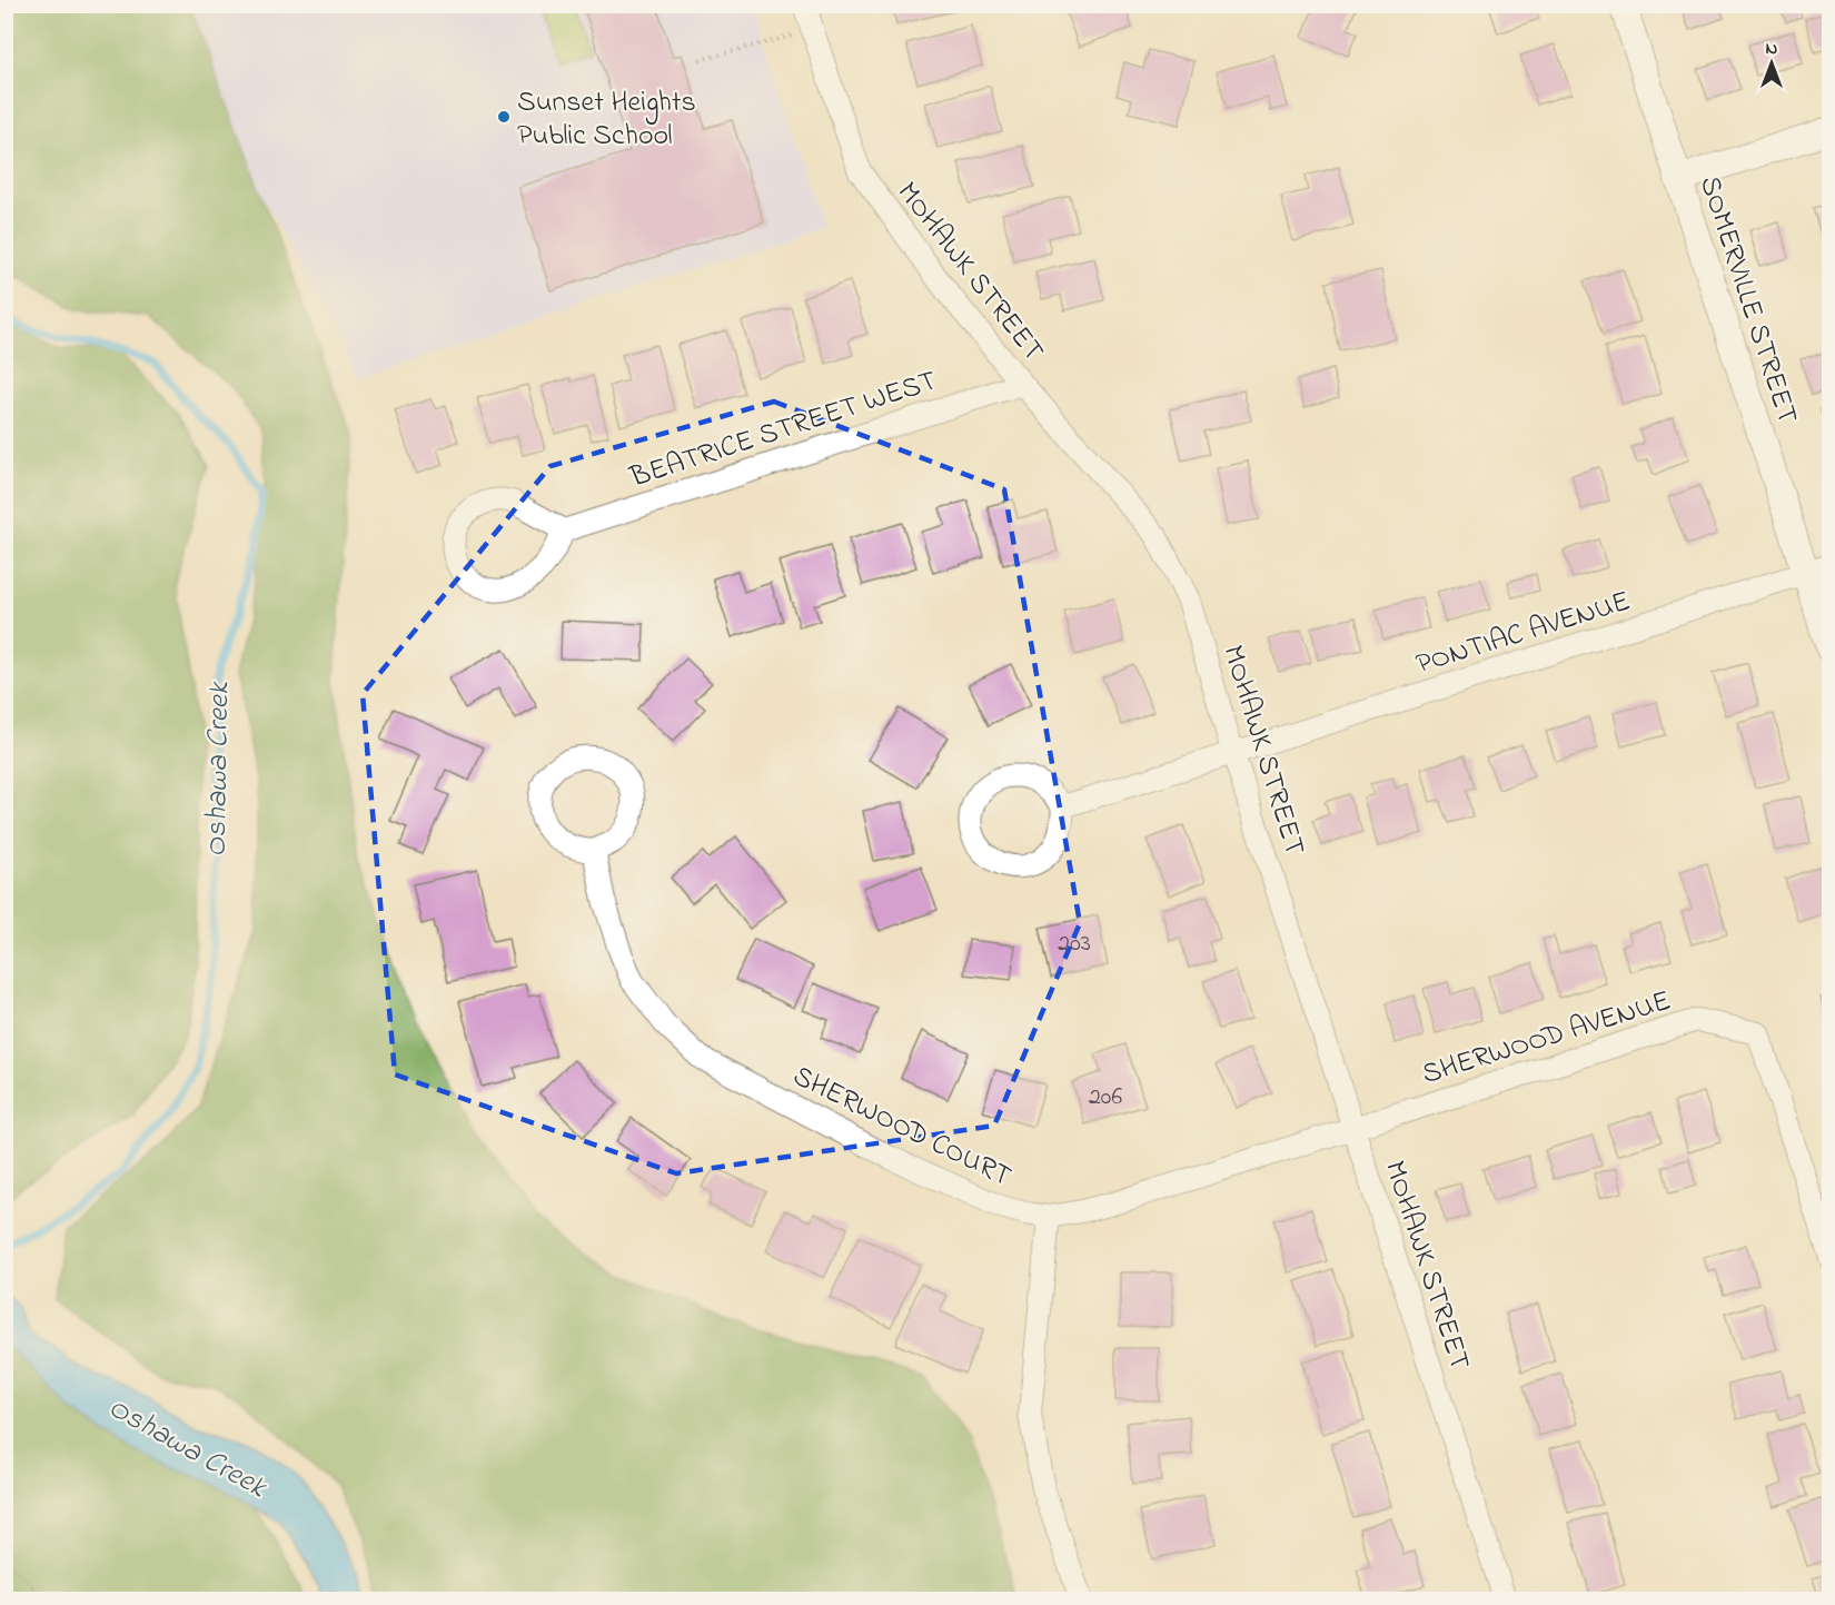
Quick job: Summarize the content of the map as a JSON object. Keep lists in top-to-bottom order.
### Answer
{
  "streets": {
    "street": [
      "MOHAWK STREET",
      "SOMERVILLE STREET",
      "BEATRICE STREET WEST",
      "PONTIAC AVENUE",
      "SHERWOOD AVENUE",
      "SHERWOOD COURT"
    ]
  },
  "crossings": [
    ["MOHAWK STREET", "BEATRICE STREET WEST"],
    ["MOHAWK STREET", "PONTIAC AVENUE"],
    ["MOHAWK STREET", "SHERWOOD AVENUE"],
    ["MOHAWK STREET", "SHERWOOD COURT"],
    ["SOMERVILLE STREET", "PONTIAC AVENUE"],
    ["SHERWOOD AVENUE", "SHERWOOD COURT"]
  ],
  "water": ["Oshawa Creek"],
  "places": ["Sunset Heights Public School"],
  "house_numbers": ["203", "206"],
  "north": "top"
}
